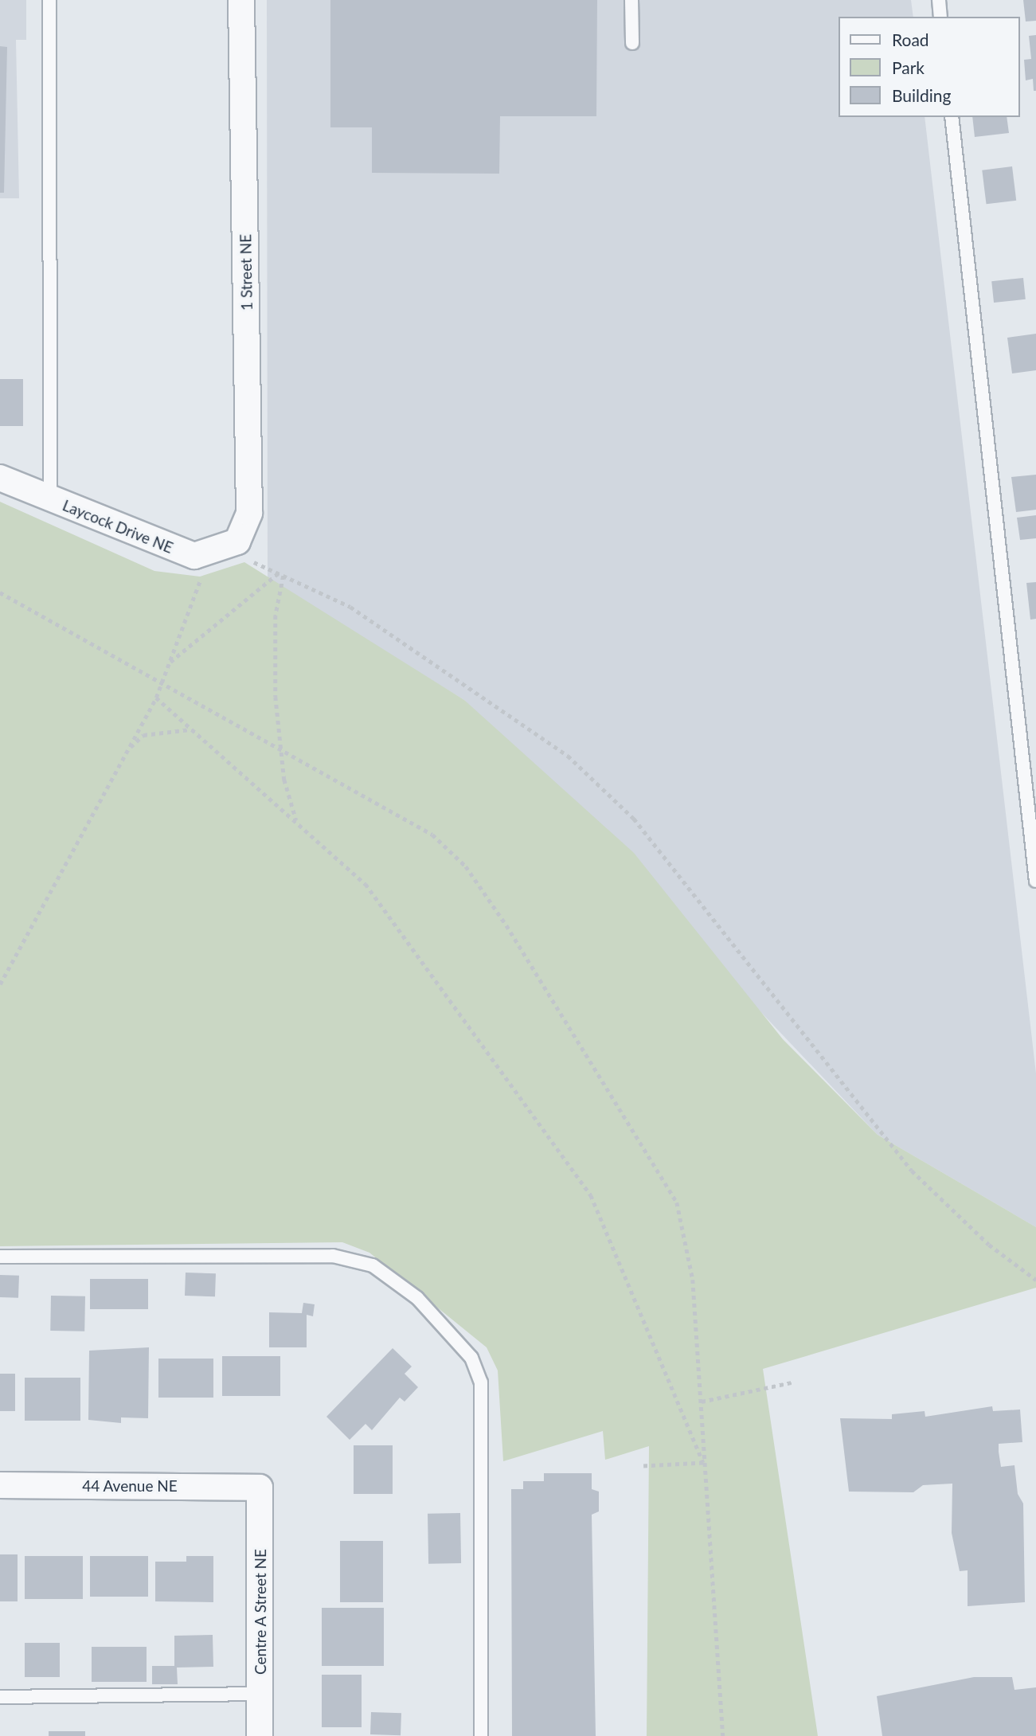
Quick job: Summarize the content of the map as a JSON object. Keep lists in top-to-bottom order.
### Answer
{
  "streets": {
    "street": [
      "1 Street NE",
      "Laycock Drive NE",
      "44 Avenue NE",
      "Centre A Street NE"
    ]
  },
  "crossings": [
    ["1 Street NE", "Laycock Drive NE"],
    ["44 Avenue NE", "Centre A Street NE"]
  ],
  "legend": ["Road", "Park", "Building"]
}
